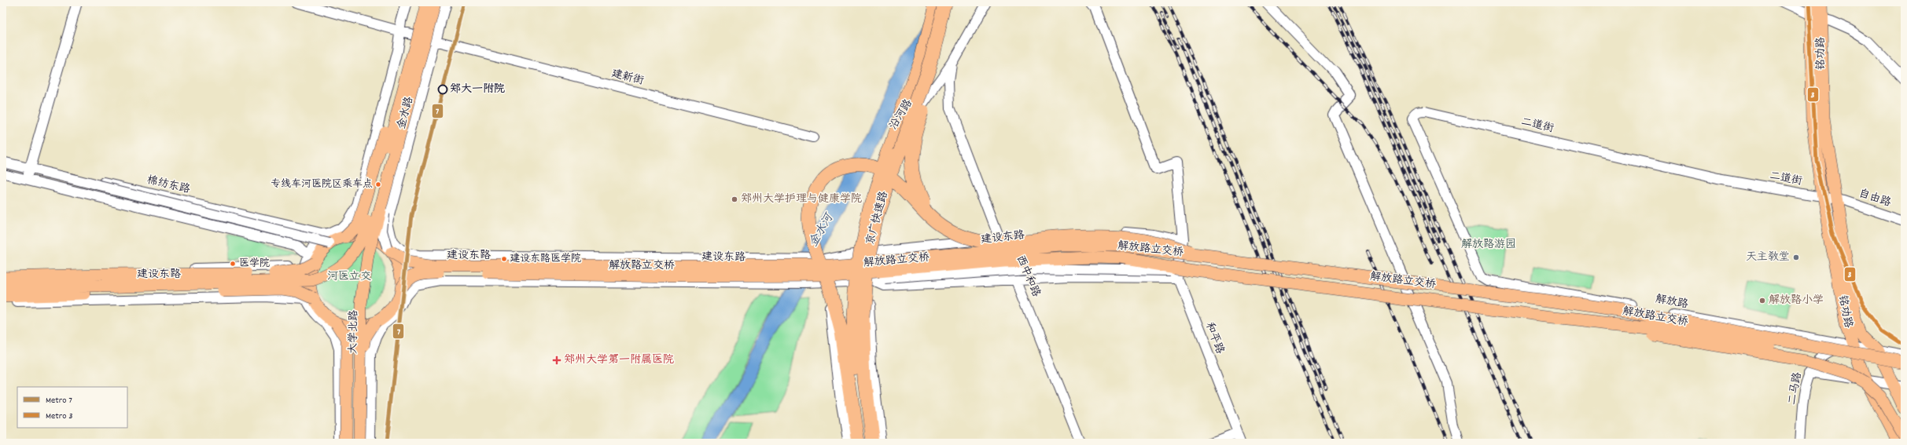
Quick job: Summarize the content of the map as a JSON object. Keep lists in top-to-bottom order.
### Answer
{
  "streets": {
    "highway": ["京广快速路"],
    "main road": [
      "铭功路",
      "金水路",
      "建设东路",
      "解放路立交桥",
      "大学北路"
    ],
    "street": [
      "建新街",
      "沿河路",
      "二道街",
      "自由路",
      "西中和路",
      "解放路",
      "和平路",
      "二马路"
    ]
  },
  "crossings": [
    ["铭功路", "二道街"],
    ["铭功路", "自由路"],
    ["铭功路", "解放路"],
    ["铭功路", "二马路"],
    ["金水路", "大学北路"],
    ["沿河路", "建设东路"],
    ["沿河路", "西中和路"],
    ["二道街", "自由路"],
    ["二道街", "解放路"],
    ["建设东路", "解放路立交桥"],
    ["建设东路", "西中和路"],
    ["建设东路", "和平路"],
    ["解放路", "二马路"]
  ],
  "water": ["金水河"],
  "parks": ["解放路游园", "河医立交"],
  "places": {
    "other": [
      "郑大一附院",
      "专线车河医院区乘车点",
      "郑州大学护理与健康学院",
      "天主教堂",
      "建设东路医学院",
      "医学院",
      "解放路小学"
    ],
    "health": ["郑州大学第一附属医院"]
  },
  "lines": ["metro line 7", "metro line 3"],
  "legend": ["Metro 7", "Metro 3"]
}
